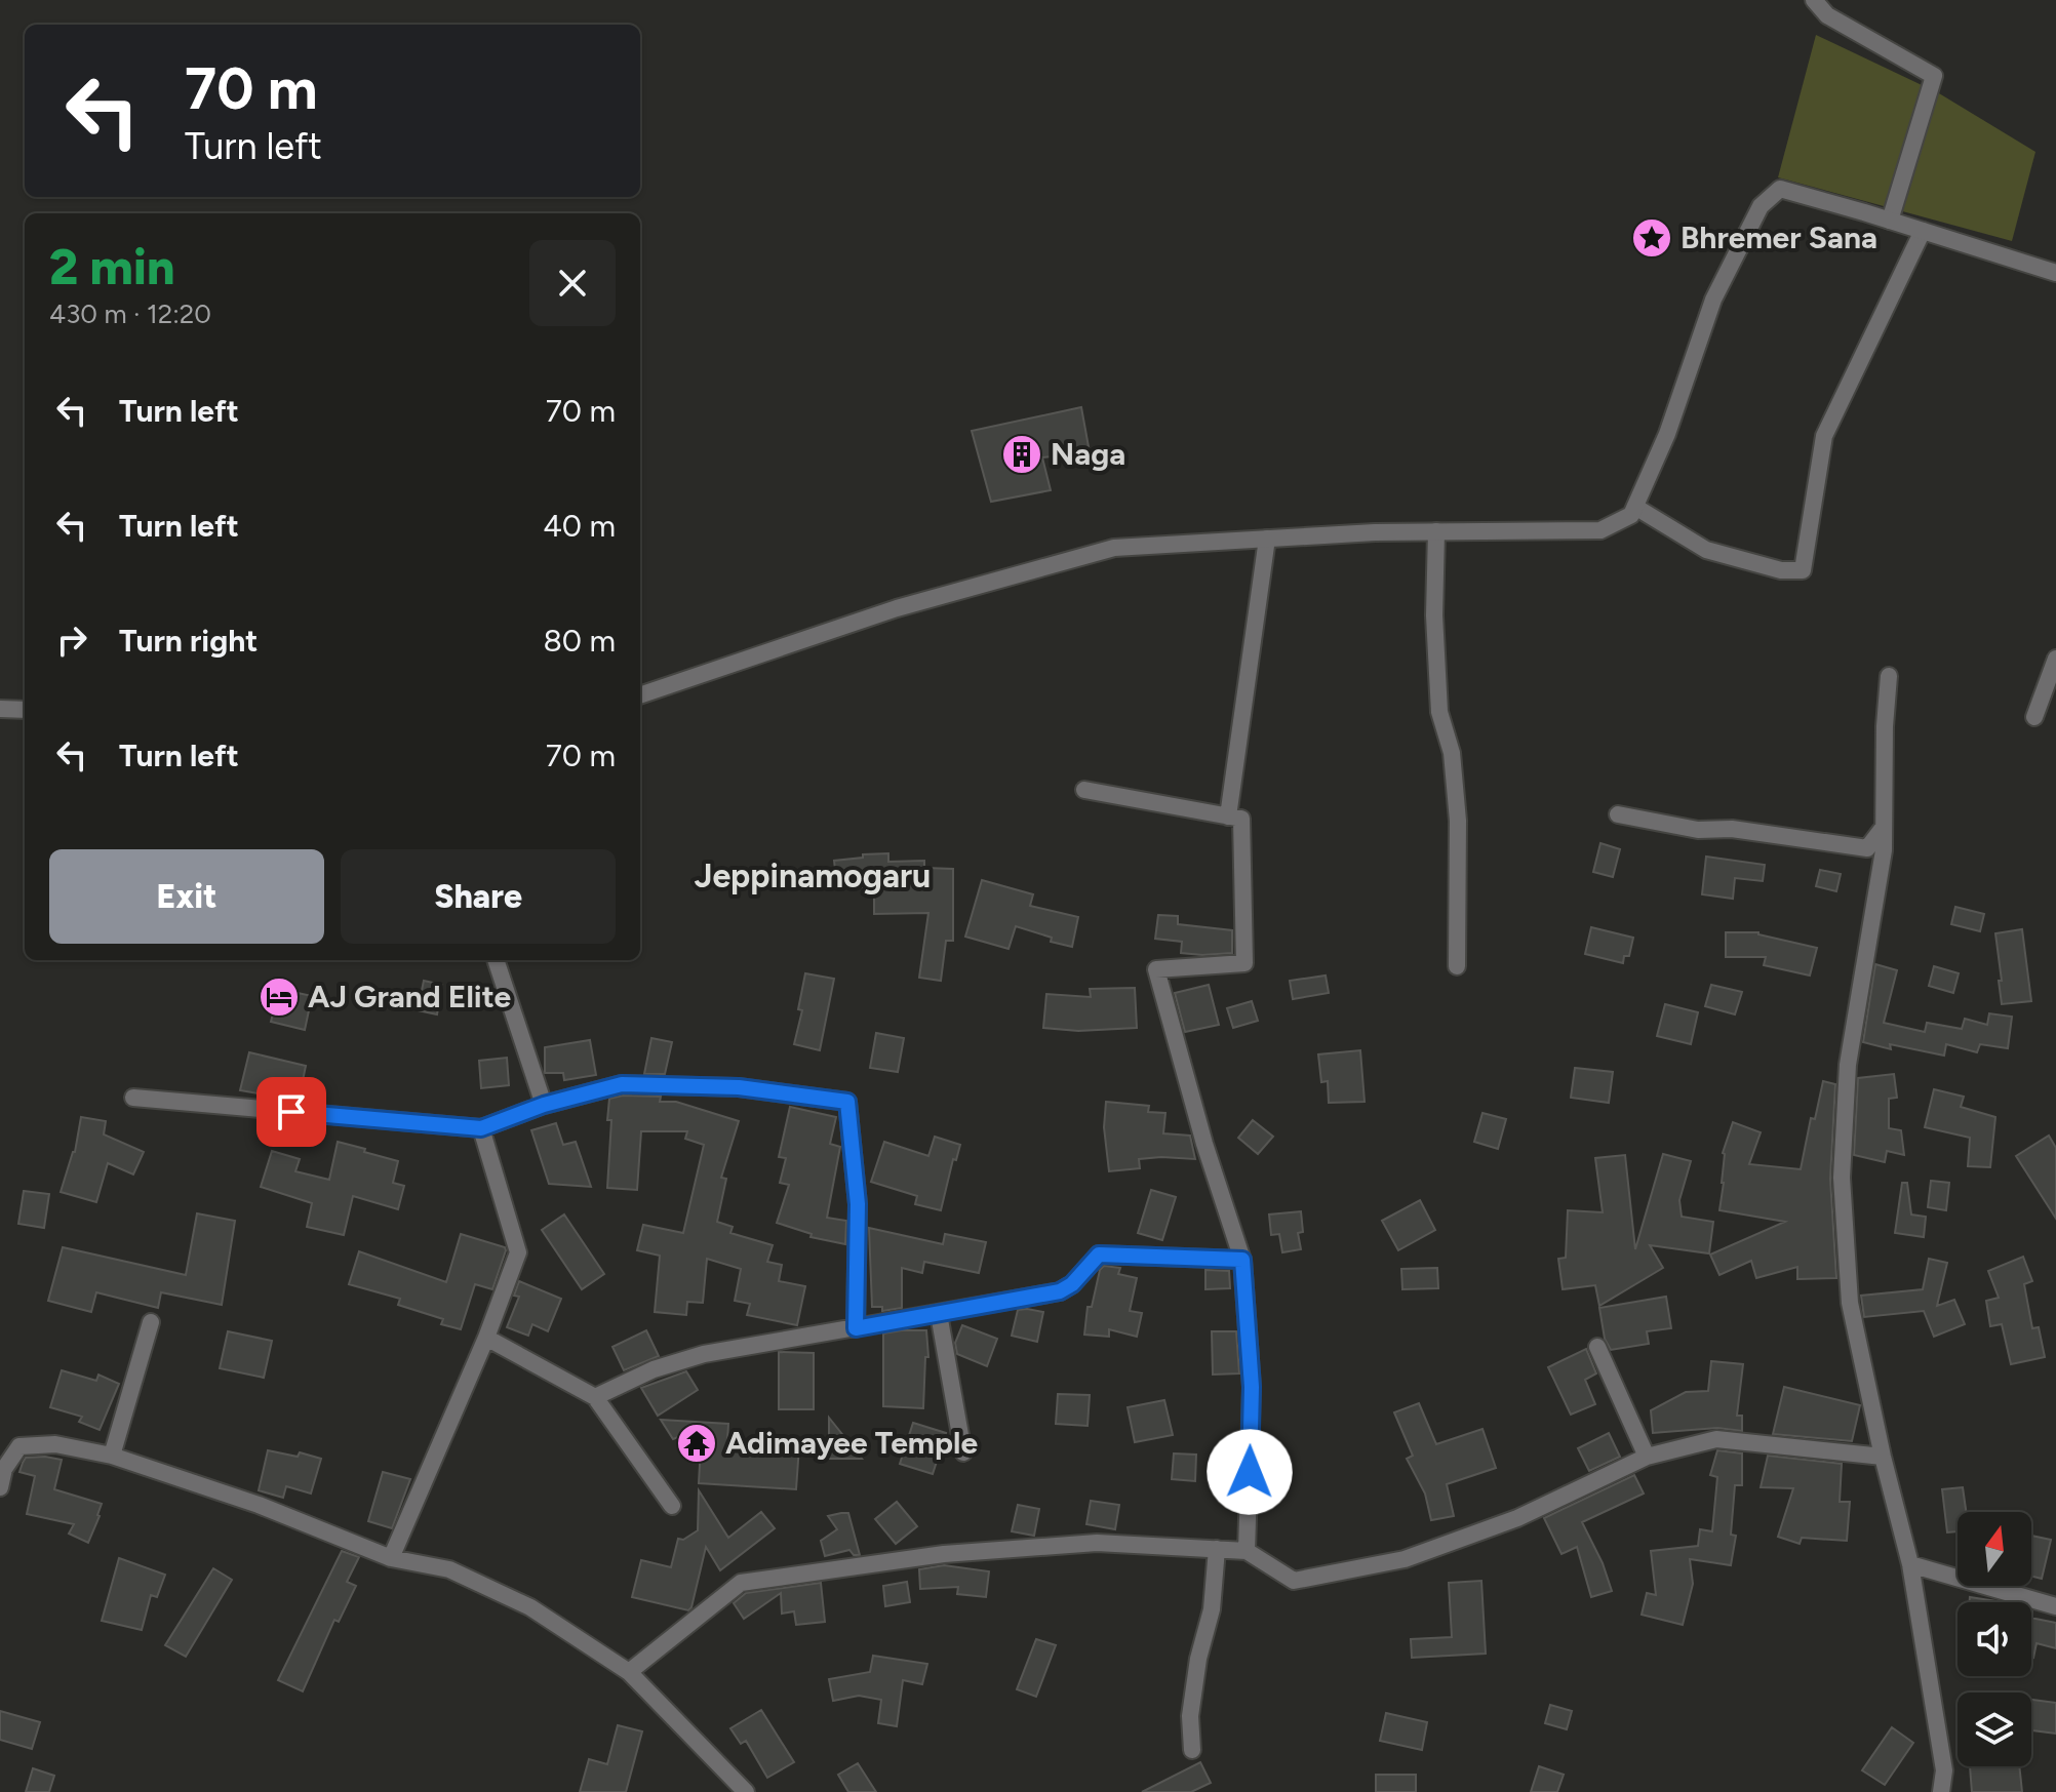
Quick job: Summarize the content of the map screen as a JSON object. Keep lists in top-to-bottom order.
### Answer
{
  "districts": ["Jeppinamogaru"],
  "places": {
    "place": ["Bhremer Sana"],
    "building": ["Naga"],
    "hotel": ["AJ Grand Elite"],
    "temple": ["Adimayee Temple"]
  },
  "north": "top",
  "page": {
    "turn": ["70 m", "Turn left"],
    "heading": ["2 min", "430 m · 12:20"],
    "list": [
      {
        "name": "Turn left",
        "value": "70 m"
      },
      {
        "name": "Turn left",
        "value": "40 m"
      },
      {
        "name": "Turn right",
        "value": "80 m"
      },
      {
        "name": "Turn left",
        "value": "70 m"
      }
    ],
    "buttons": ["Exit", "Share"]
  }
}
